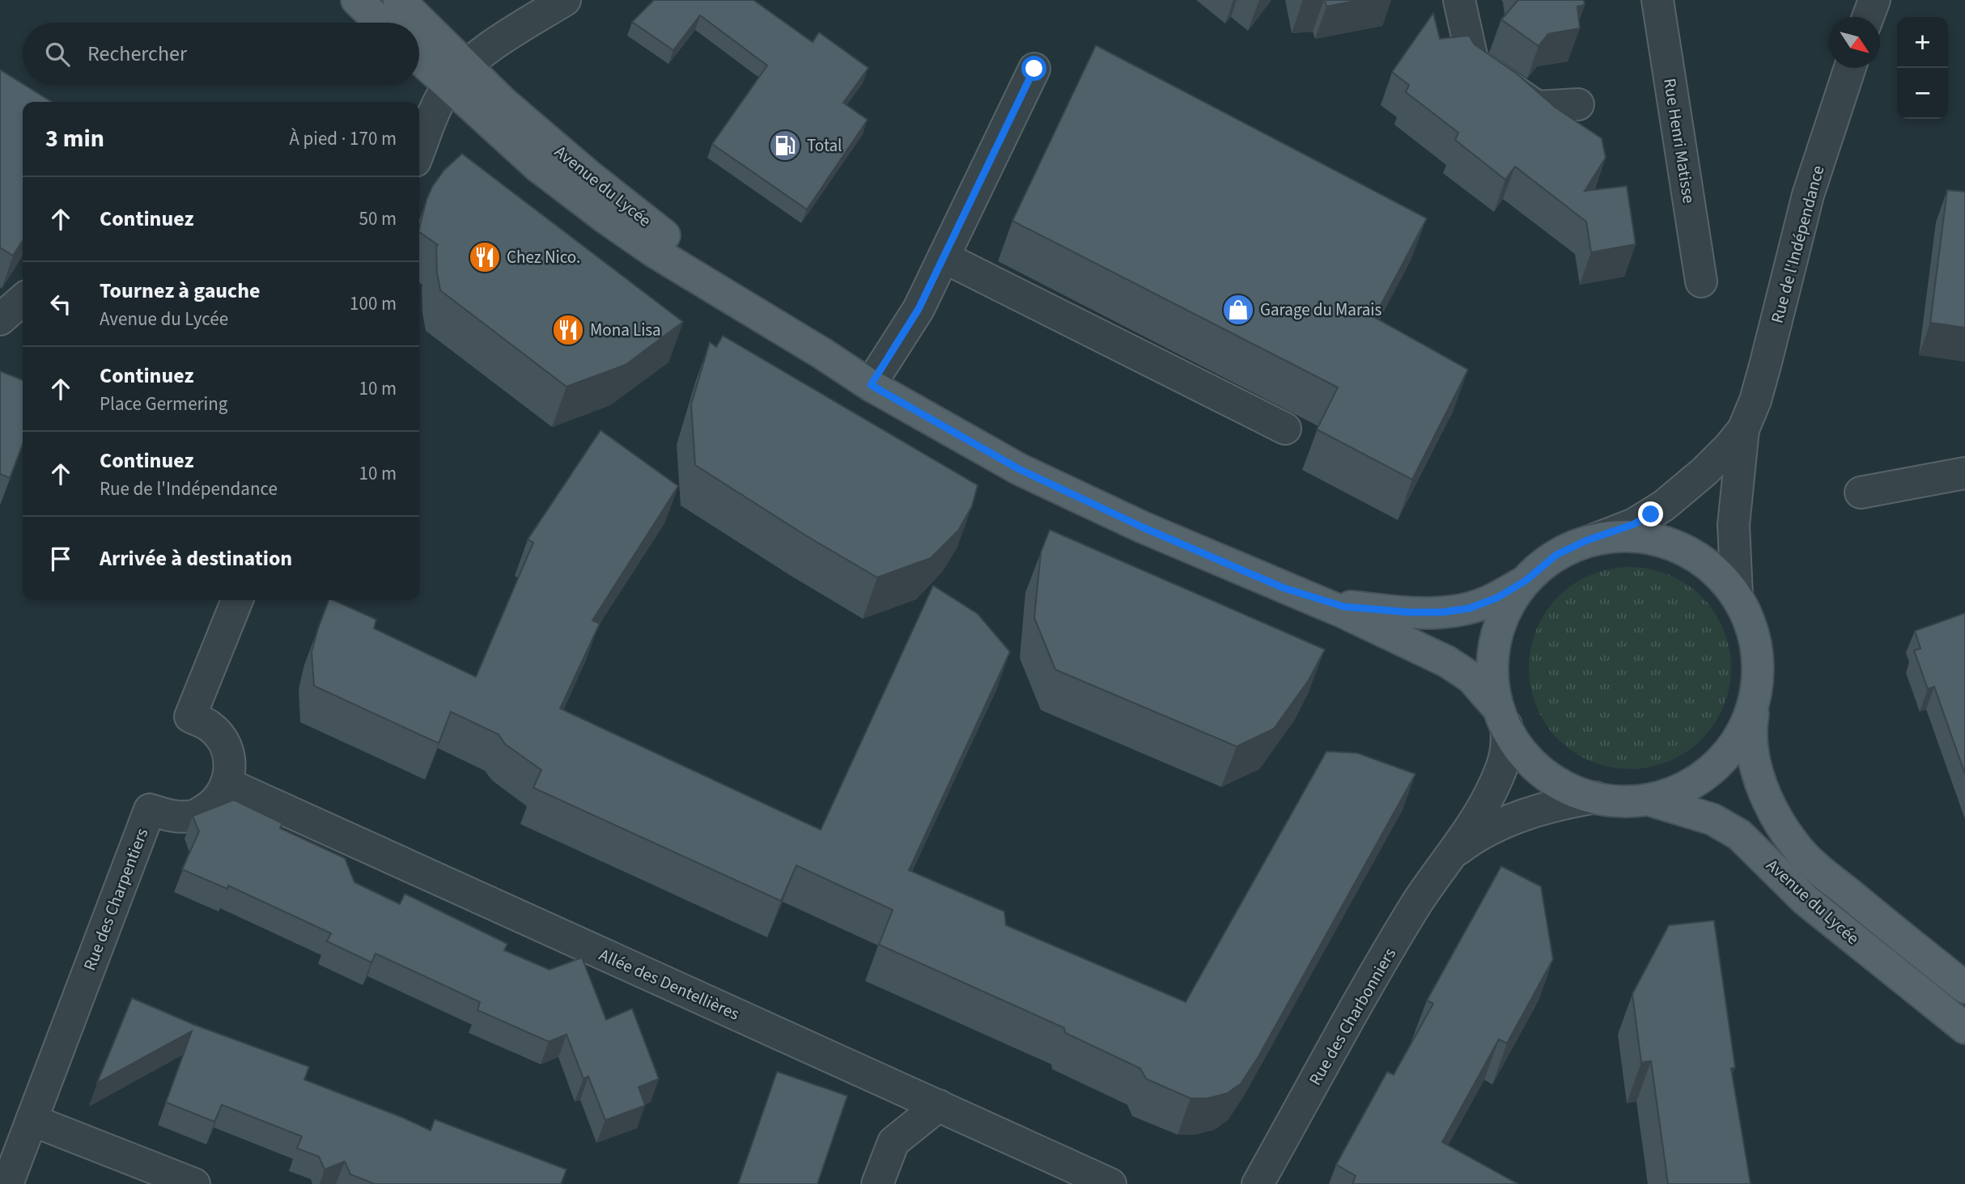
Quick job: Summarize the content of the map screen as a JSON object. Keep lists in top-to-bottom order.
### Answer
{
  "streets": {
    "main road": ["Avenue du Lycée"],
    "street": [
      "Rue Henri Matisse",
      "Rue de l'Indépendance",
      "Rue des Charpentiers",
      "Allée des Dentellières",
      "Rue des Charbonniers"
    ]
  },
  "crossings": [
    ["Avenue du Lycée", "Rue des Charbonniers"],
    ["Rue des Charpentiers", "Allée des Dentellières"]
  ],
  "places": {
    "fuel station": ["Total"],
    "restaurant": ["Chez Nico.", "Mona Lisa"],
    "shop": ["Garage du Marais"]
  },
  "north": "bottom right",
  "page": {
    "map_buttons": ["+", "−"],
    "search": "Rechercher",
    "heading": ["3 min", "À pied · 170 m"],
    "list": [
      ["Continuez", "50 m"],
      ["Tournez à gauche", "Avenue du Lycée", "100 m"],
      ["Continuez", "Place Germering", "10 m"],
      ["Continuez", "Rue de l'Indépendance", "10 m"],
      "Arrivée à destination"
    ]
  }
}
